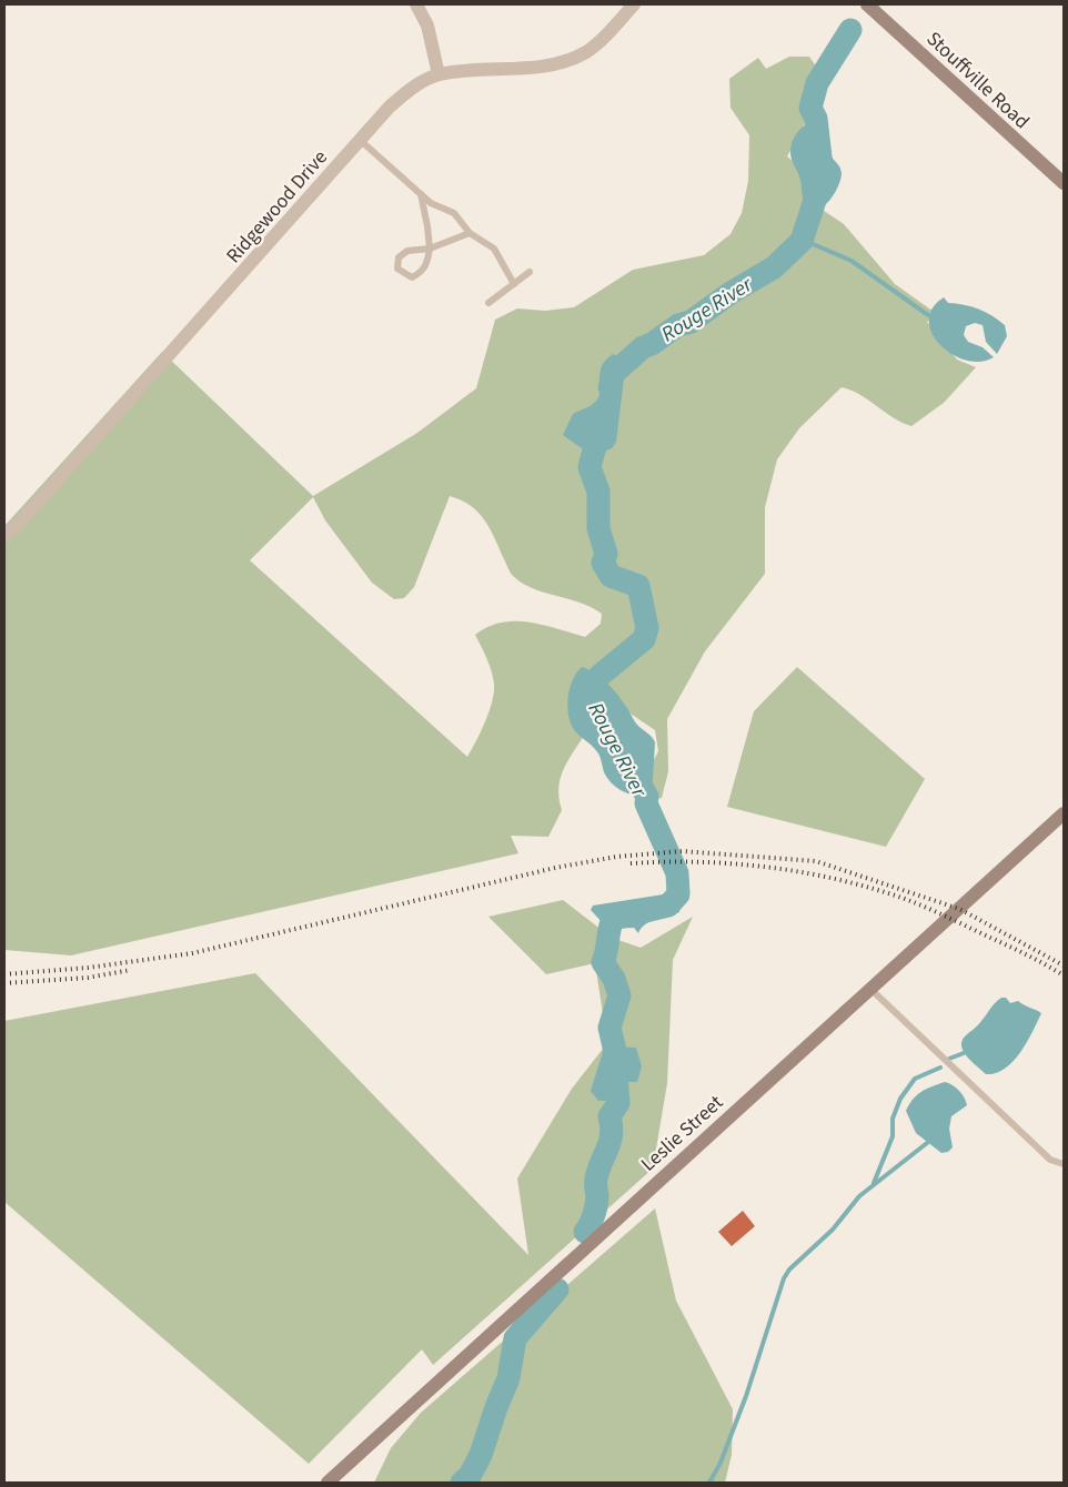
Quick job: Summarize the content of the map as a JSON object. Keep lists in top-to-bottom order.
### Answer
{
  "streets": {
    "street": ["Stouffville Road", "Ridgewood Drive", "Leslie Street"]
  },
  "water": ["Rouge River"]
}
